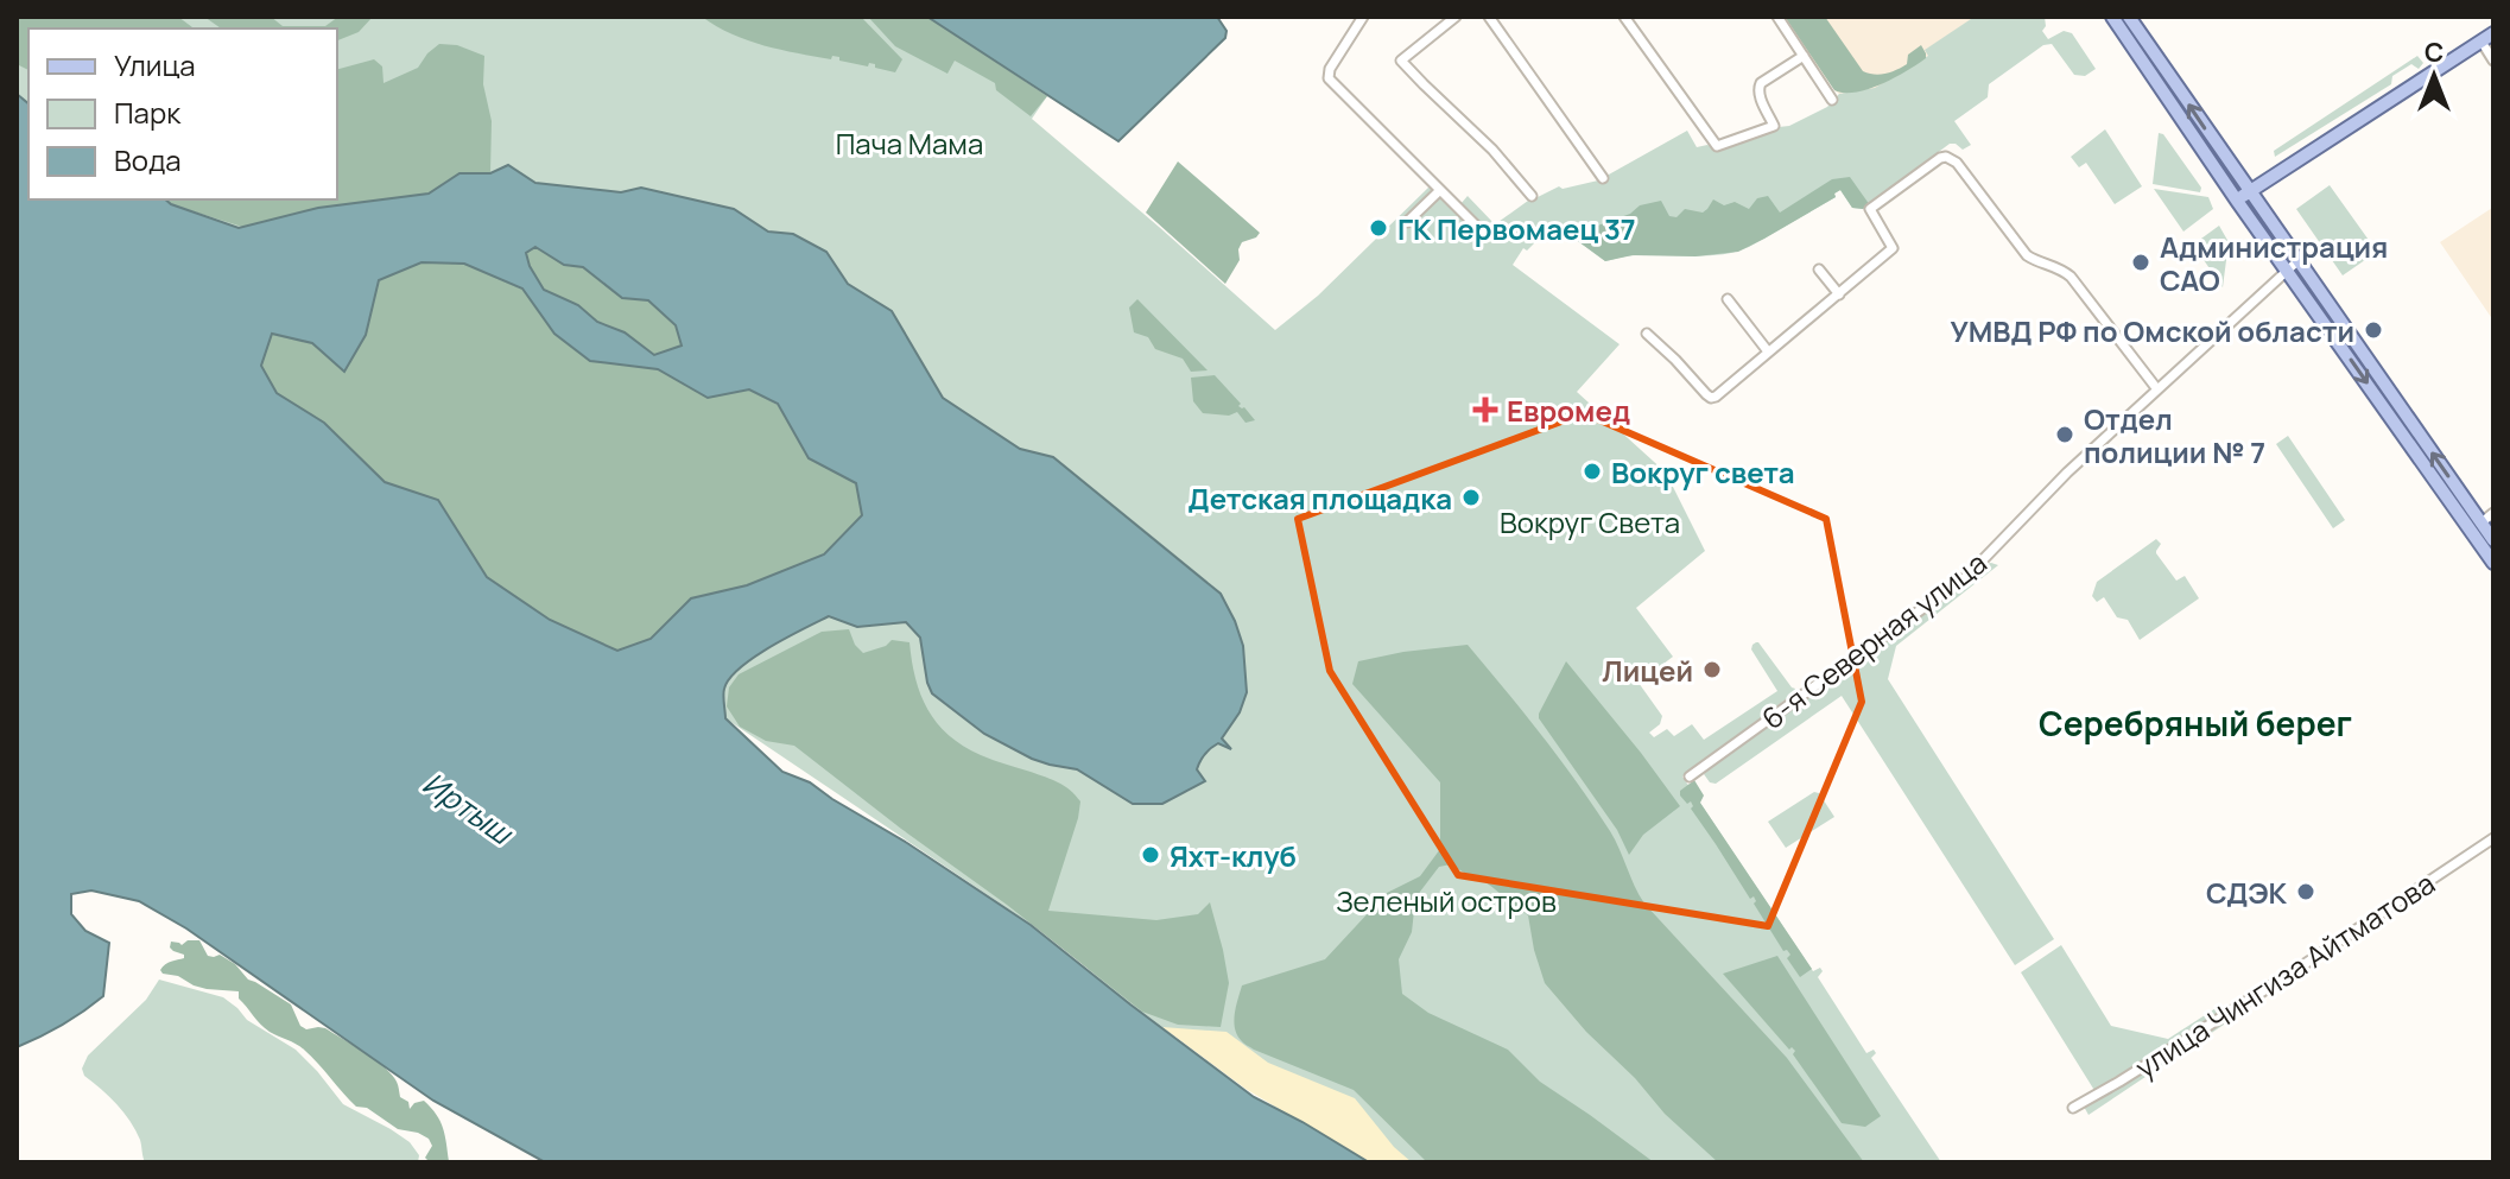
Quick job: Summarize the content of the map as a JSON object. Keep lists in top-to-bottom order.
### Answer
{
  "streets": {
    "street": ["6-я Северная улица", "улица Чингиза Айтматова"]
  },
  "districts": ["Серебряный берег"],
  "water": ["Иртыш"],
  "parks": ["Пача Мама", "Вокруг Света", "Зеленый остров"],
  "places": {
    "other": [
      "ГК Первомаец 37",
      "Администрация САО",
      "УМВД РФ по Омской области",
      "Отдел полиции № 7",
      "Вокруг света",
      "Детская площадка",
      "Лицей",
      "Яхт-клуб",
      "СДЭК"
    ],
    "health": ["Евромед"]
  },
  "legend": ["Улица", "Парк", "Вода"],
  "north": "top"
}
